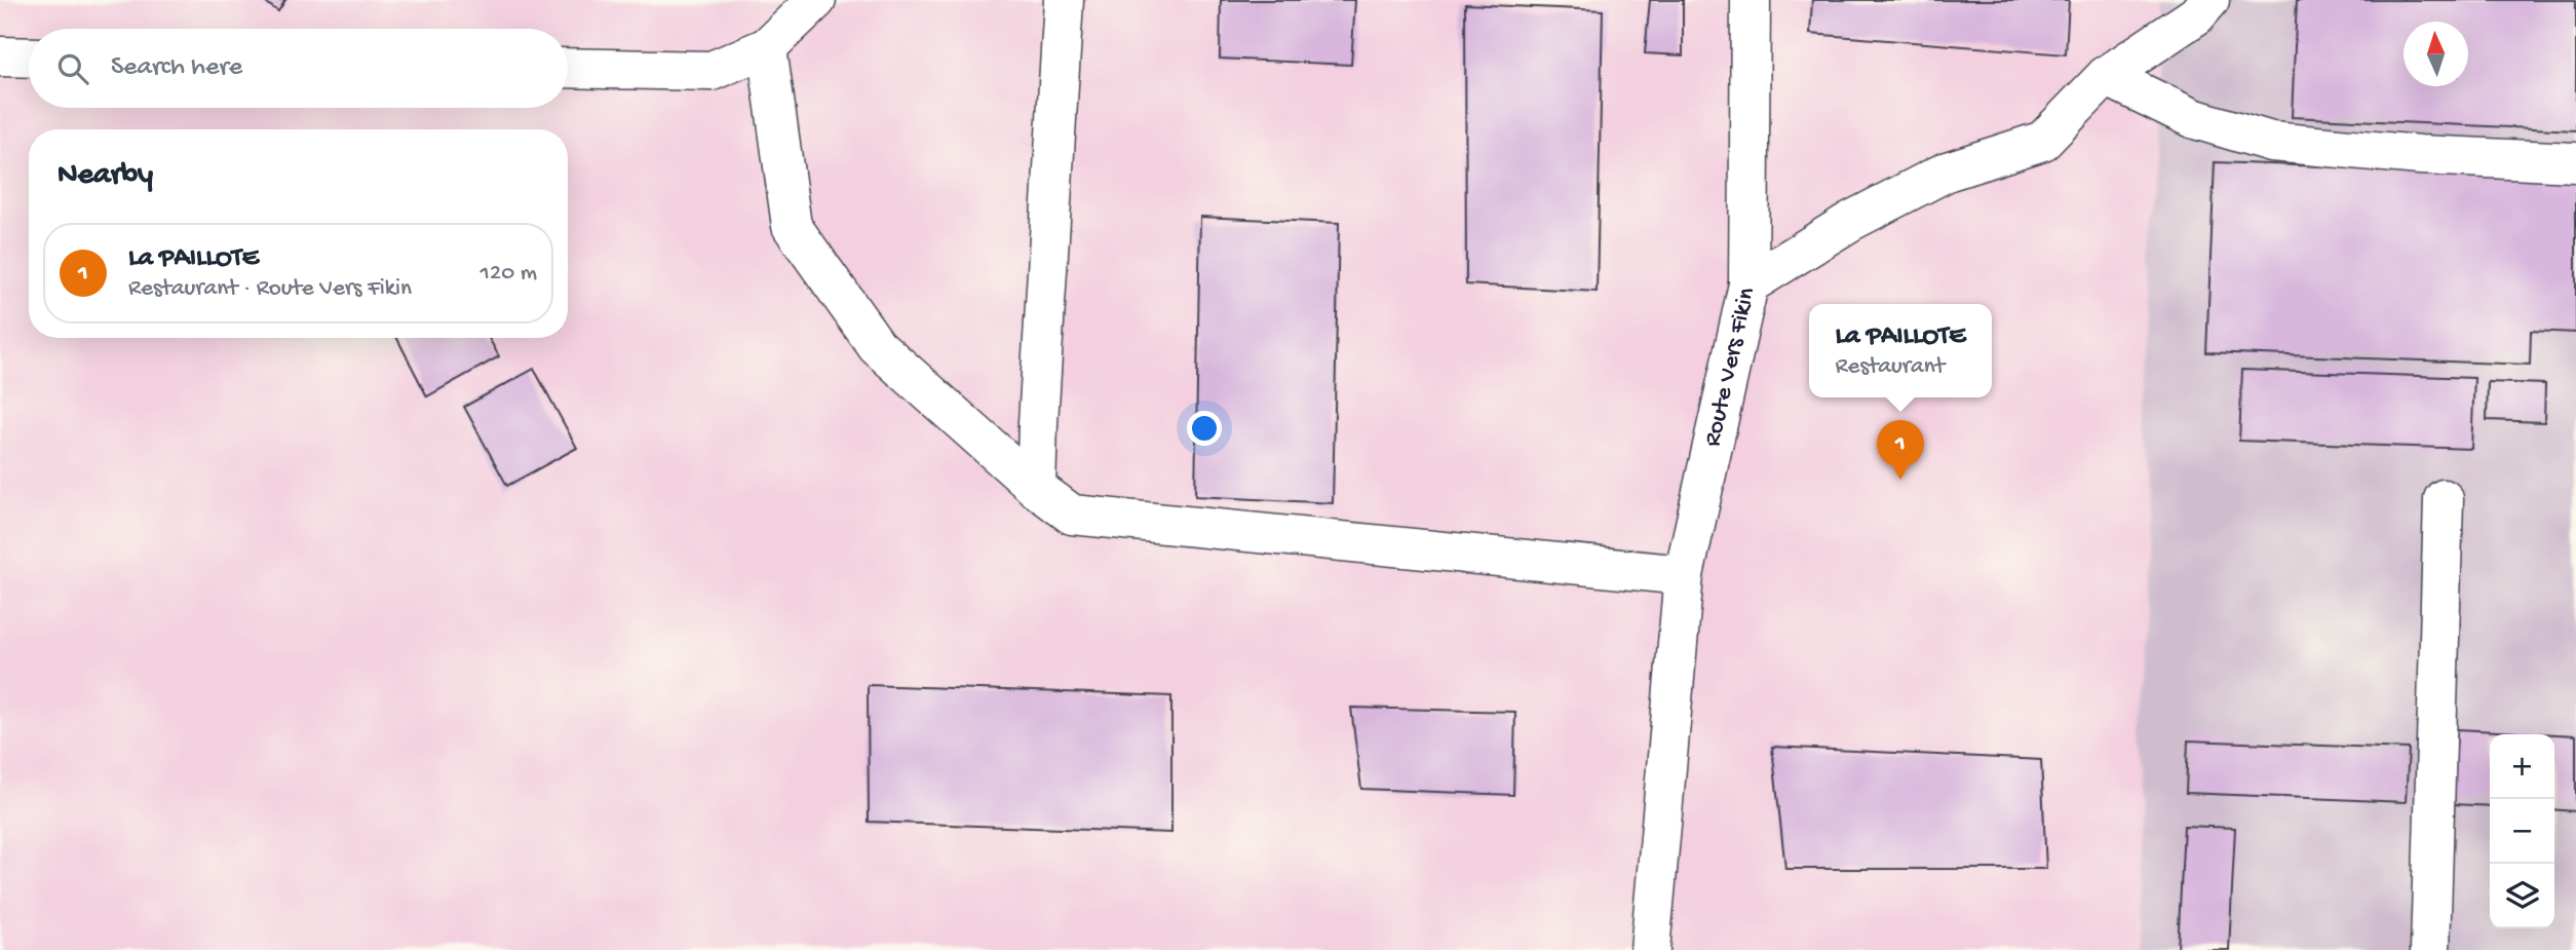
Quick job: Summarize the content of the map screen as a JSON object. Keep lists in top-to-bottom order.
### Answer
{
  "streets": {
    "street": ["Route Vers Fikin"]
  },
  "north": "top",
  "page": {
    "search": "Search here",
    "heading": "Nearby",
    "list": [
      {
        "mark": "1",
        "name": "La PAILLOTE",
        "note": "Restaurant · Route Vers Fikin",
        "value": "120 m"
      }
    ],
    "popup": ["La PAILLOTE", "Restaurant"],
    "pins": "1",
    "map_buttons": ["+", "−"]
  }
}
